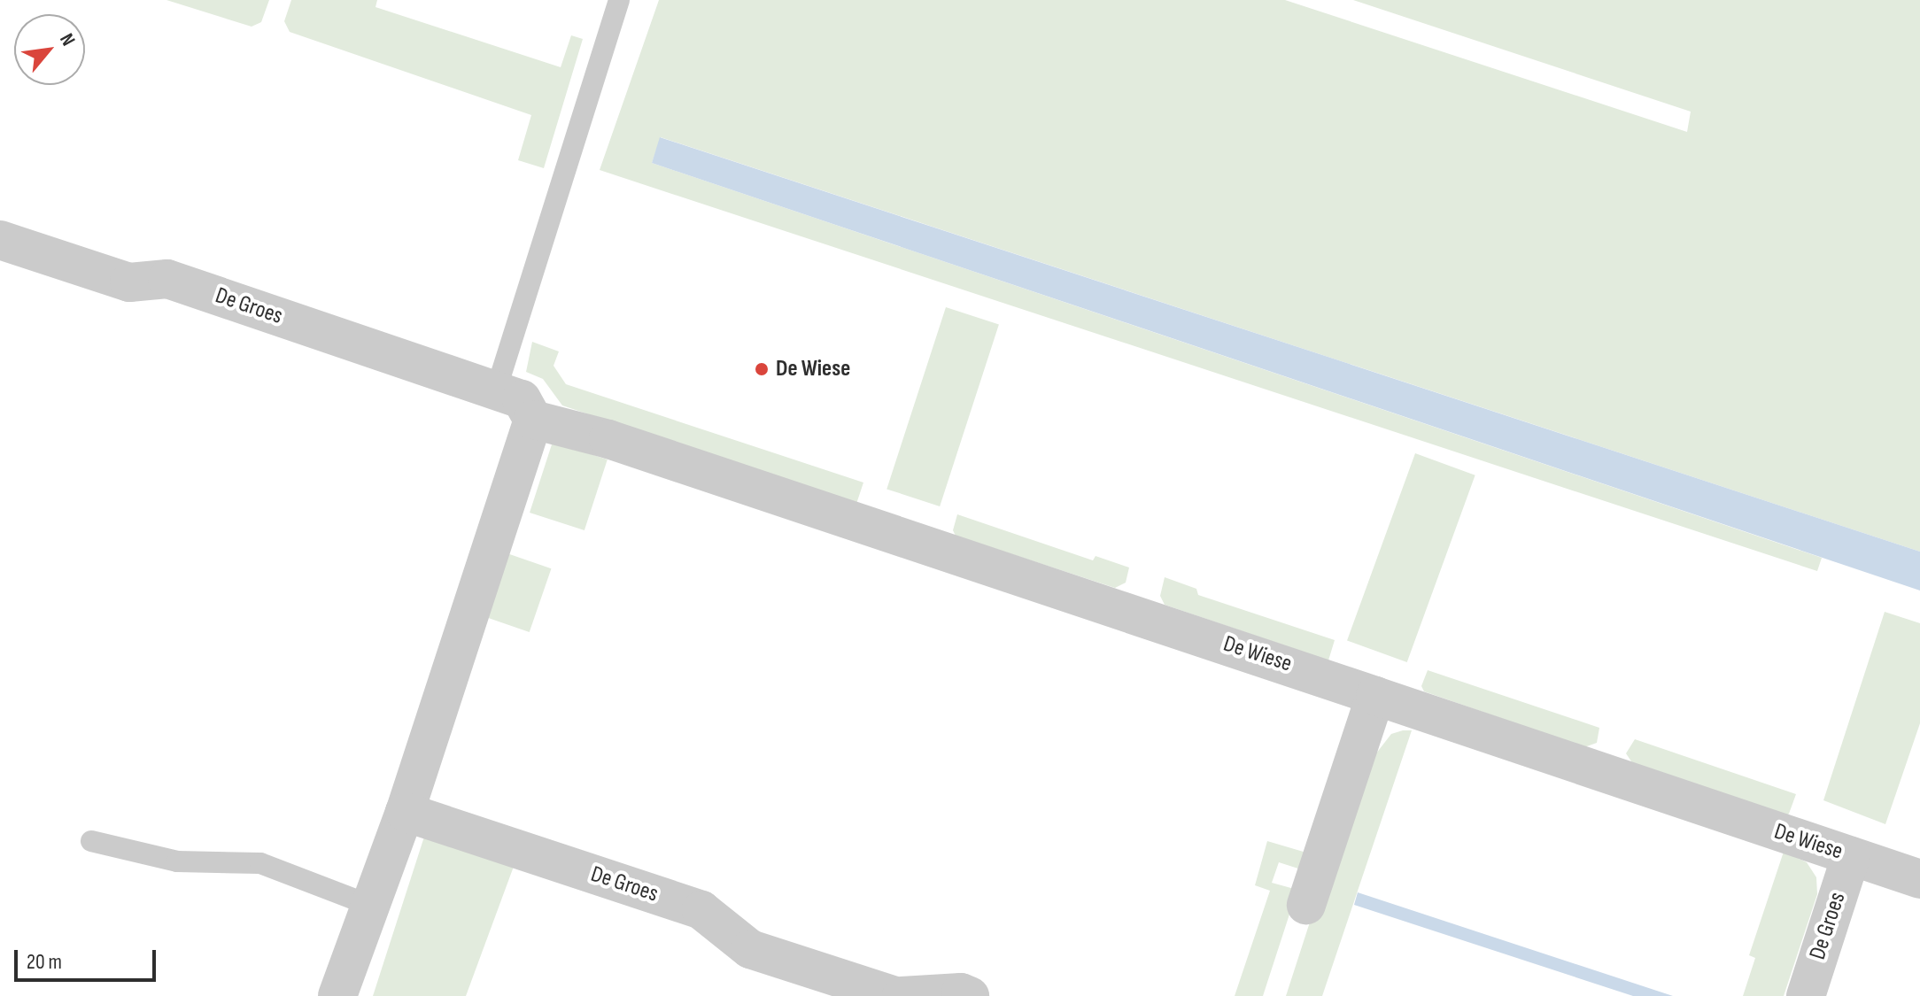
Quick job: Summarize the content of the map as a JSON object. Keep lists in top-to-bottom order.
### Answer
{
  "streets": {
    "street": ["De Groes", "De Wiese"]
  },
  "crossings": [
    ["De Groes", "De Wiese"]
  ],
  "places": ["De Wiese"],
  "scale_bar": "20 m",
  "north": "top right"
}
